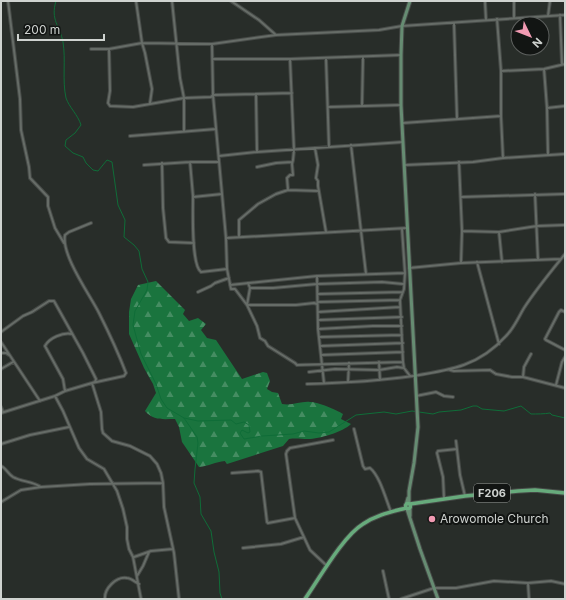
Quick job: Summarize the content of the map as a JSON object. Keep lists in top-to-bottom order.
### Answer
{
  "streets": {
    "main road": ["F206"]
  },
  "places": ["Arowomole Church"],
  "scale_bar": "200 m",
  "north": "bottom right"
}
